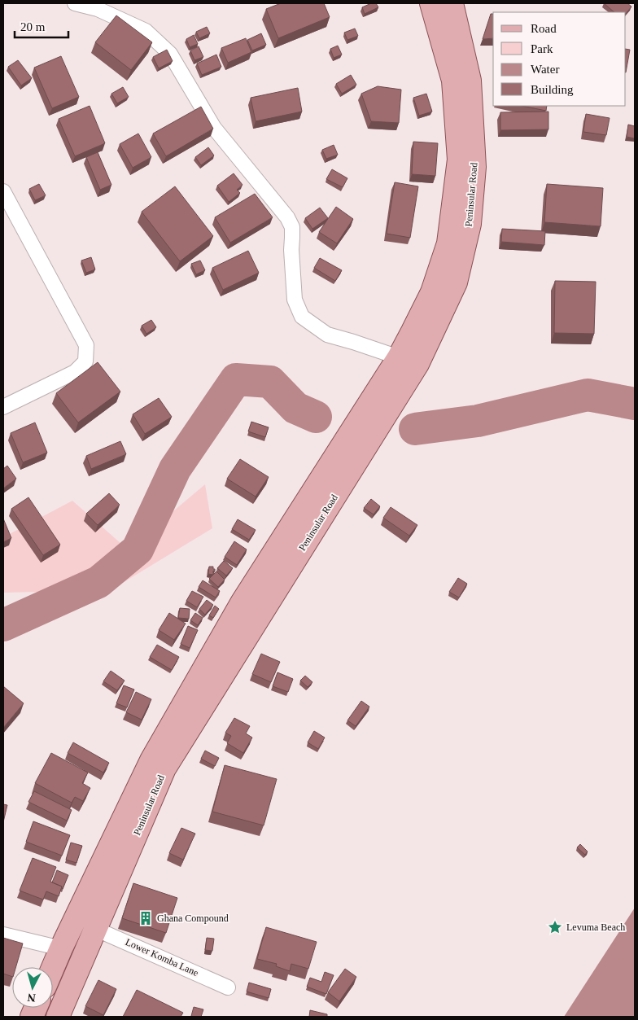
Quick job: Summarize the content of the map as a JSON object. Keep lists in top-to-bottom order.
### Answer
{
  "streets": {
    "main road": ["Peninsular Road"],
    "street": ["Lower Komba Lane"]
  },
  "crossings": [
    ["Peninsular Road", "Lower Komba Lane"]
  ],
  "places": {
    "building": ["Ghana Compound"],
    "place": ["Levuma Beach"]
  },
  "legend": [
    "Road",
    "Park",
    "Water",
    "Building"
  ],
  "scale_bar": "20 m",
  "north": "bottom"
}
